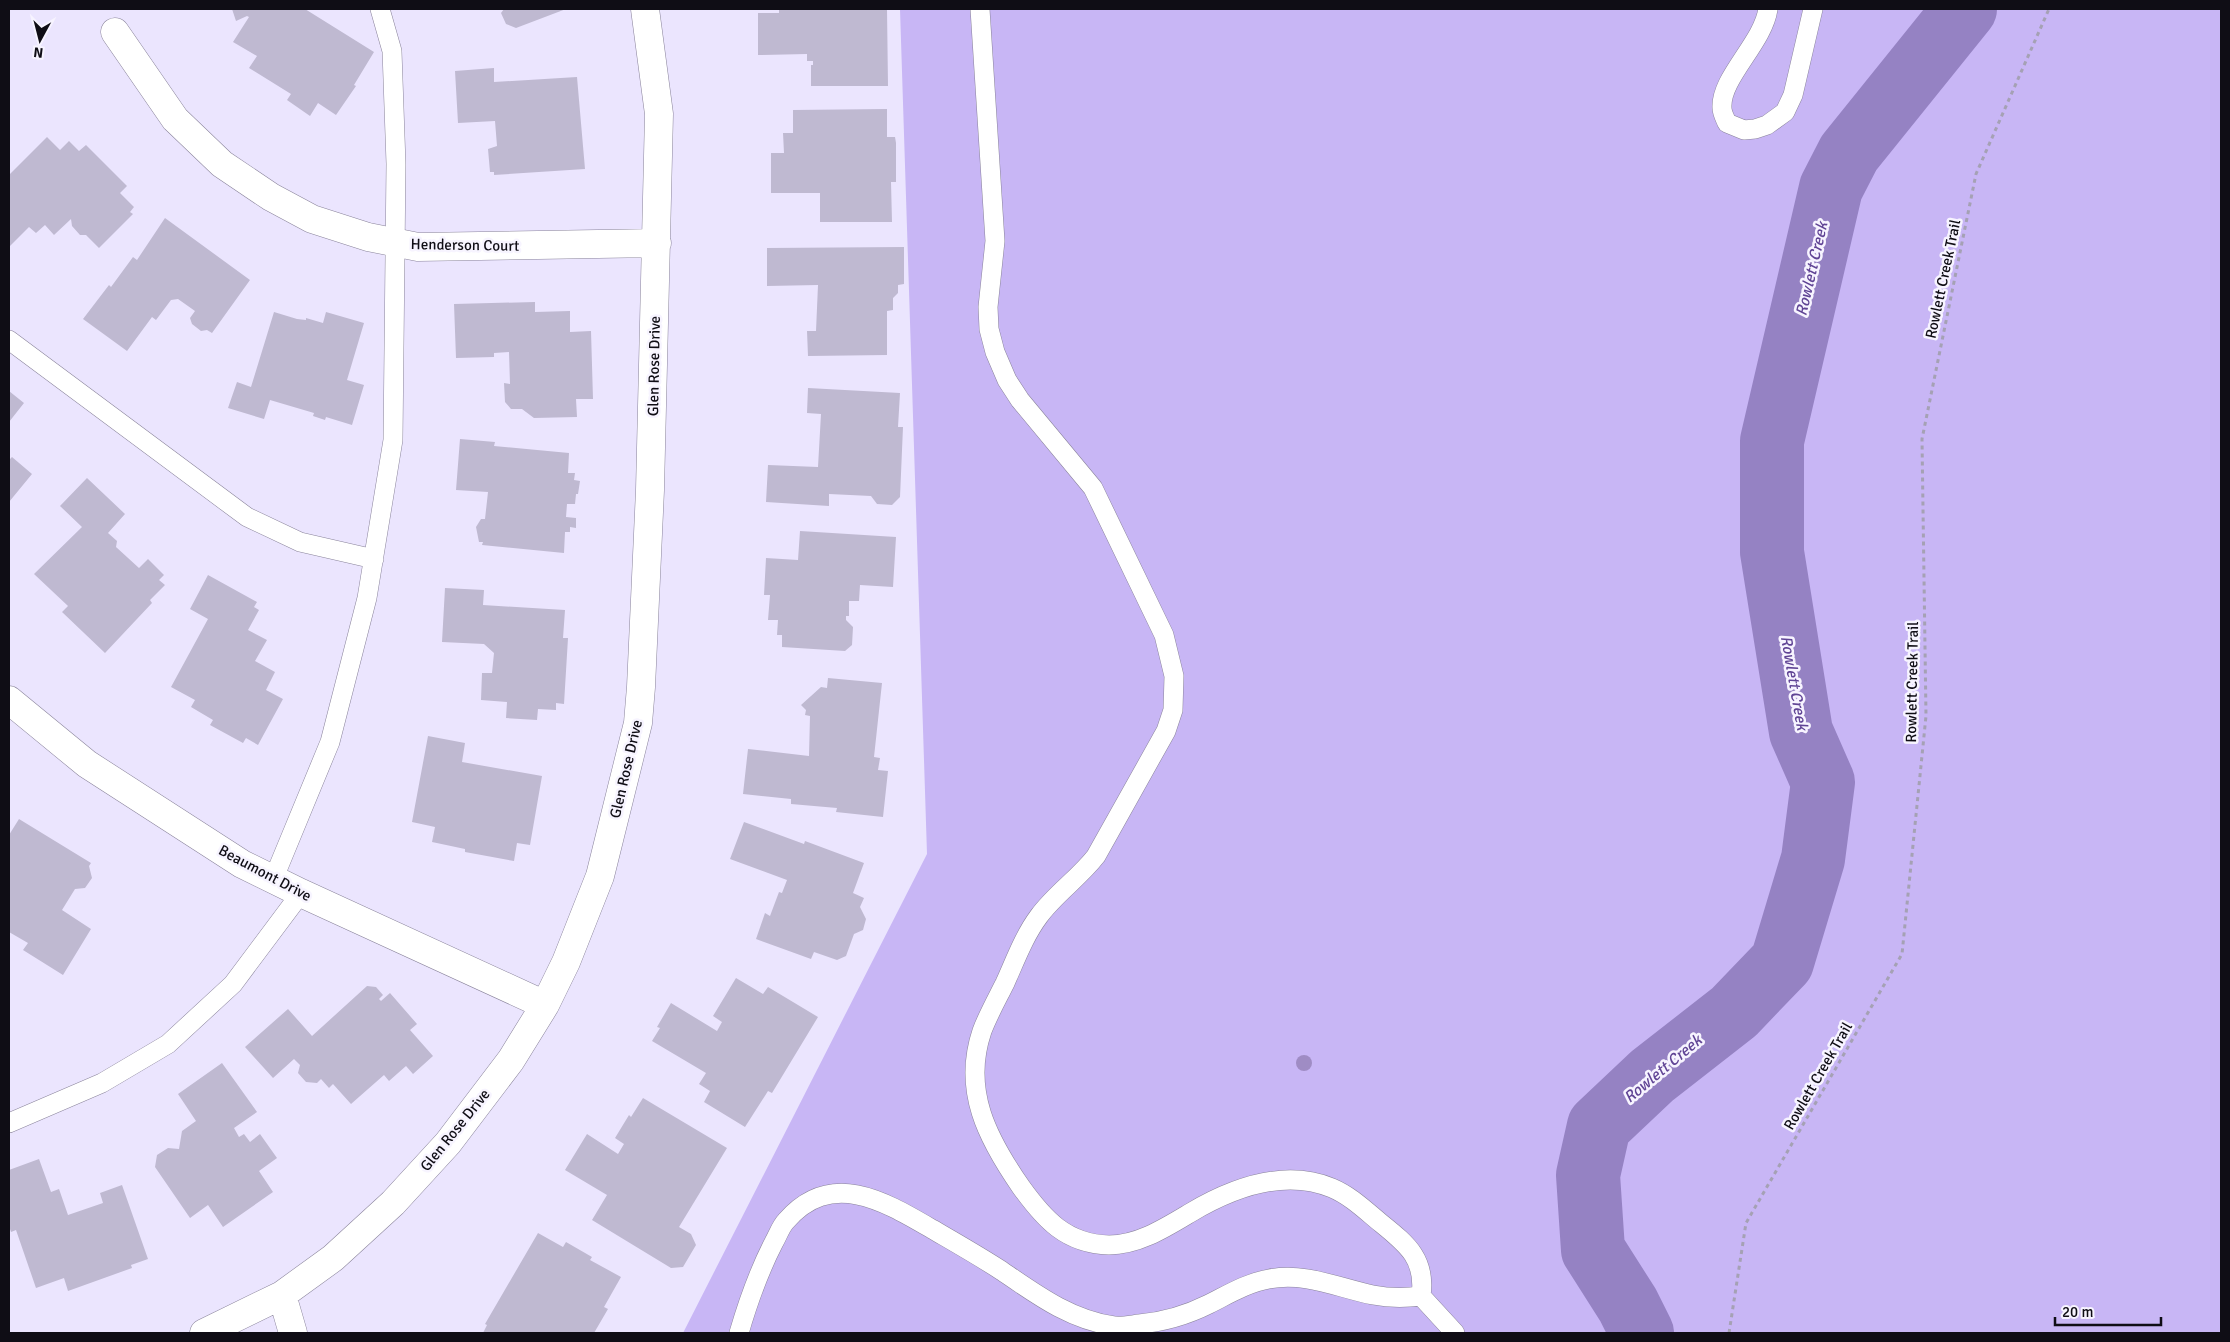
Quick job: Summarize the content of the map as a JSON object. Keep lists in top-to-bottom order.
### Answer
{
  "streets": {
    "street": ["Henderson Court", "Glen Rose Drive", "Beaumont Drive"],
    "path": ["Rowlett Creek Trail"]
  },
  "crossings": [
    ["Henderson Court", "Glen Rose Drive"],
    ["Glen Rose Drive", "Beaumont Drive"]
  ],
  "water": ["Rowlett Creek"],
  "scale_bar": "20 m",
  "north": "bottom"
}
